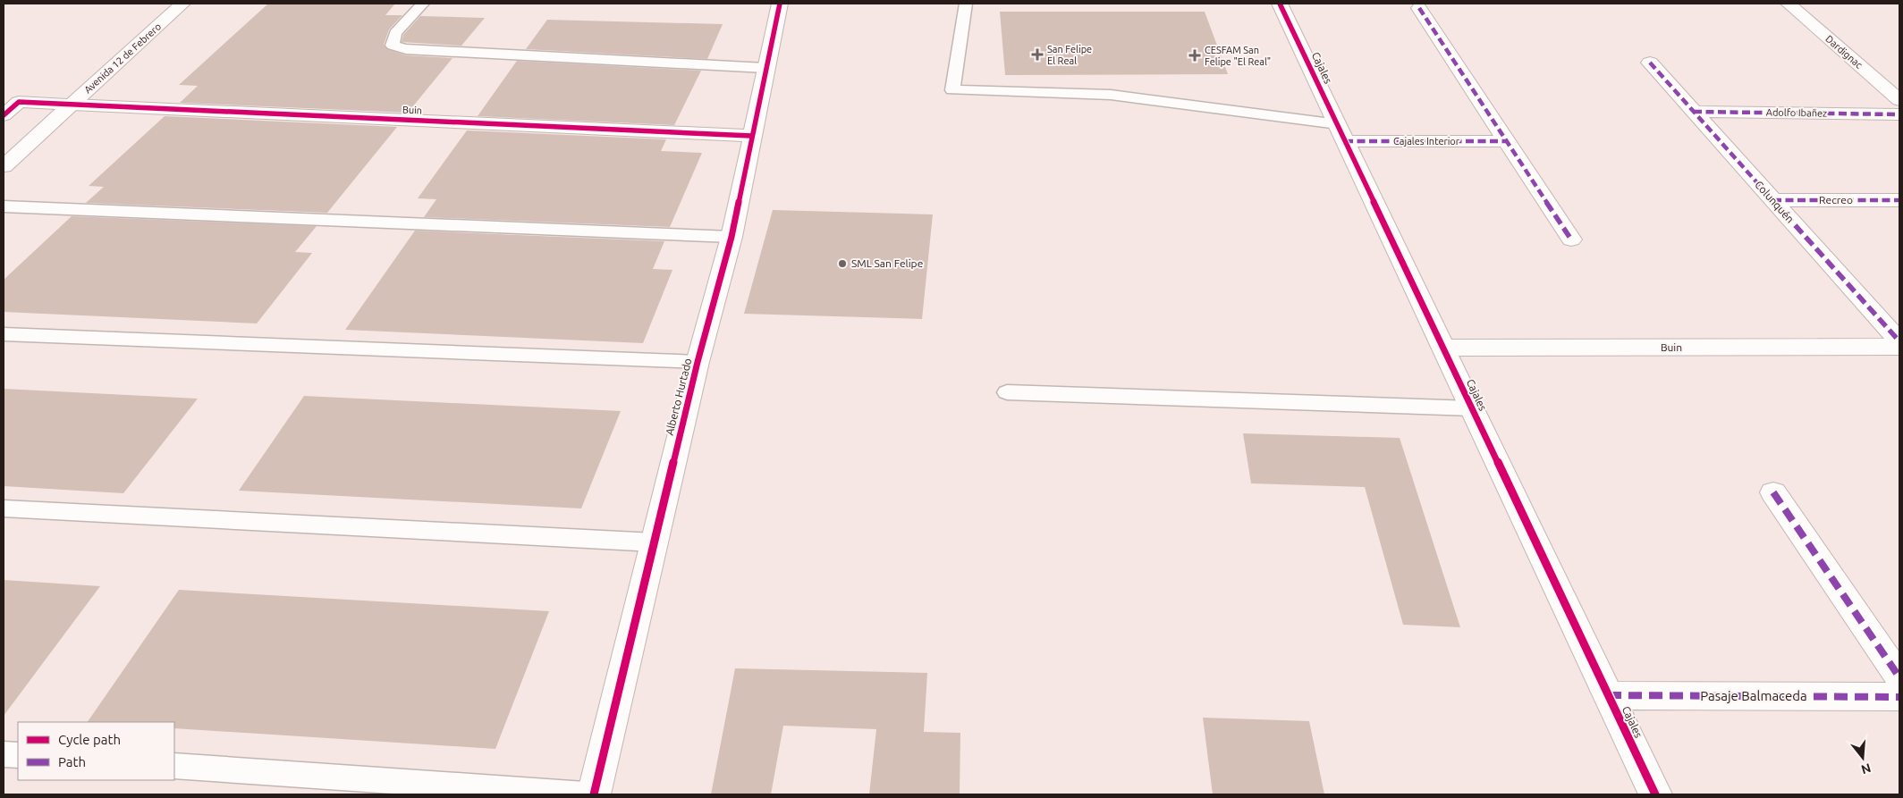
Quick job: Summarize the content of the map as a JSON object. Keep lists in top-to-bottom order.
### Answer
{
  "streets": {
    "street": [
      "Dardignac",
      "Avenida 12 de Febrero",
      "Cajales",
      "Buin",
      "Adolfo Ibañez",
      "Cajales Interior",
      "Recreo",
      "Colunquén",
      "Alberto Hurtado",
      "Pasaje Balmaceda"
    ]
  },
  "crossings": [
    ["Avenida 12 de Febrero", "Buin"],
    ["Cajales", "Buin"],
    ["Cajales", "Cajales Interior"],
    ["Cajales", "Pasaje Balmaceda"],
    ["Buin", "Alberto Hurtado"],
    ["Adolfo Ibañez", "Colunquén"],
    ["Recreo", "Colunquén"]
  ],
  "places": {
    "health": ["San Felipe El Real", "CESFAM San Felipe \"El Real\""],
    "other": ["SML San Felipe"]
  },
  "legend": ["Cycle path", "Path"],
  "north": "bottom"
}
